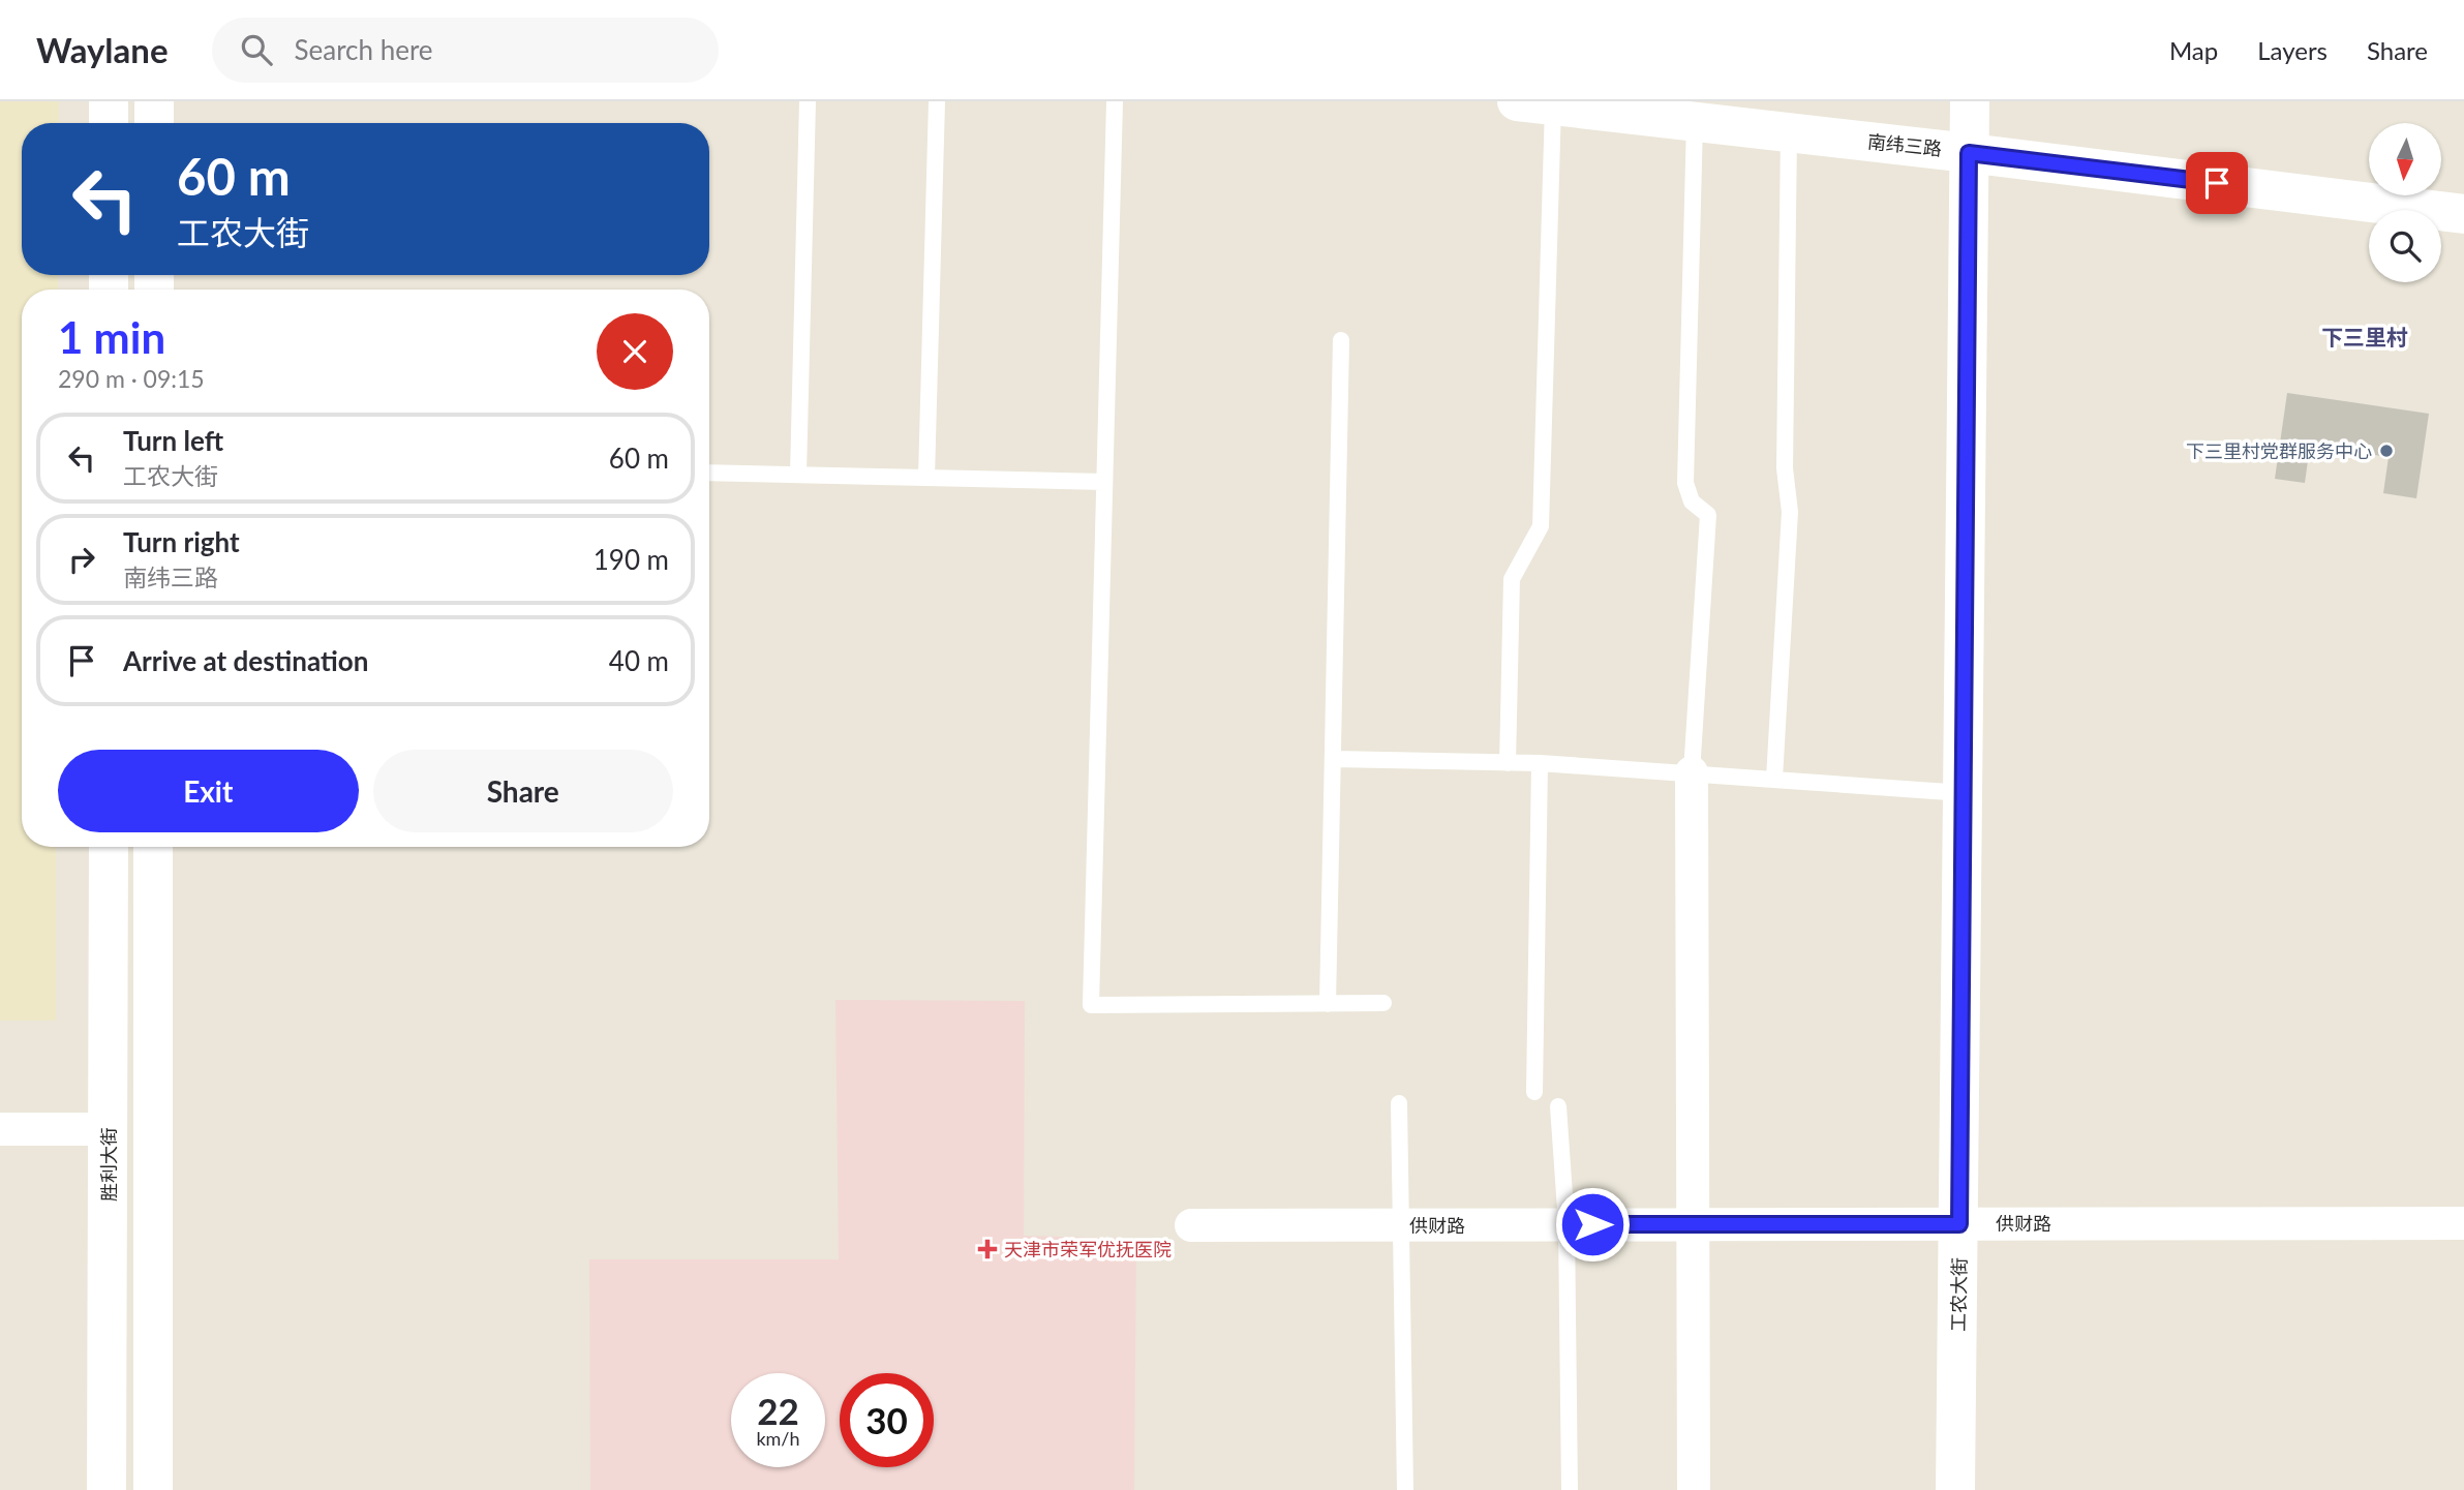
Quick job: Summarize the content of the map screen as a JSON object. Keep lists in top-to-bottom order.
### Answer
{
  "streets": {
    "street": [
      "南纬三路",
      "胜利大街",
      "供财路",
      "工农大街"
    ]
  },
  "crossings": [
    ["南纬三路", "工农大街"],
    ["供财路", "工农大街"]
  ],
  "districts": ["下三里村"],
  "places": {
    "other": ["下三里村党群服务中心"],
    "health": ["天津市荣军优抚医院"]
  },
  "north": "bottom",
  "page": {
    "header": "Waylane",
    "search": "Search here",
    "nav": ["Map", "Layers", "Share"],
    "turn": ["60 m", "工农大街"],
    "heading": ["1 min", "290 m · 09:15"],
    "list": [
      {
        "name": "Turn left",
        "note": "工农大街",
        "value": "60 m"
      },
      {
        "name": "Turn right",
        "note": "南纬三路",
        "value": "190 m"
      },
      {
        "name": "Arrive at destination",
        "value": "40 m"
      }
    ],
    "buttons": ["Exit", "Share"],
    "speed": "22 km/h",
    "limit": "30"
  }
}
